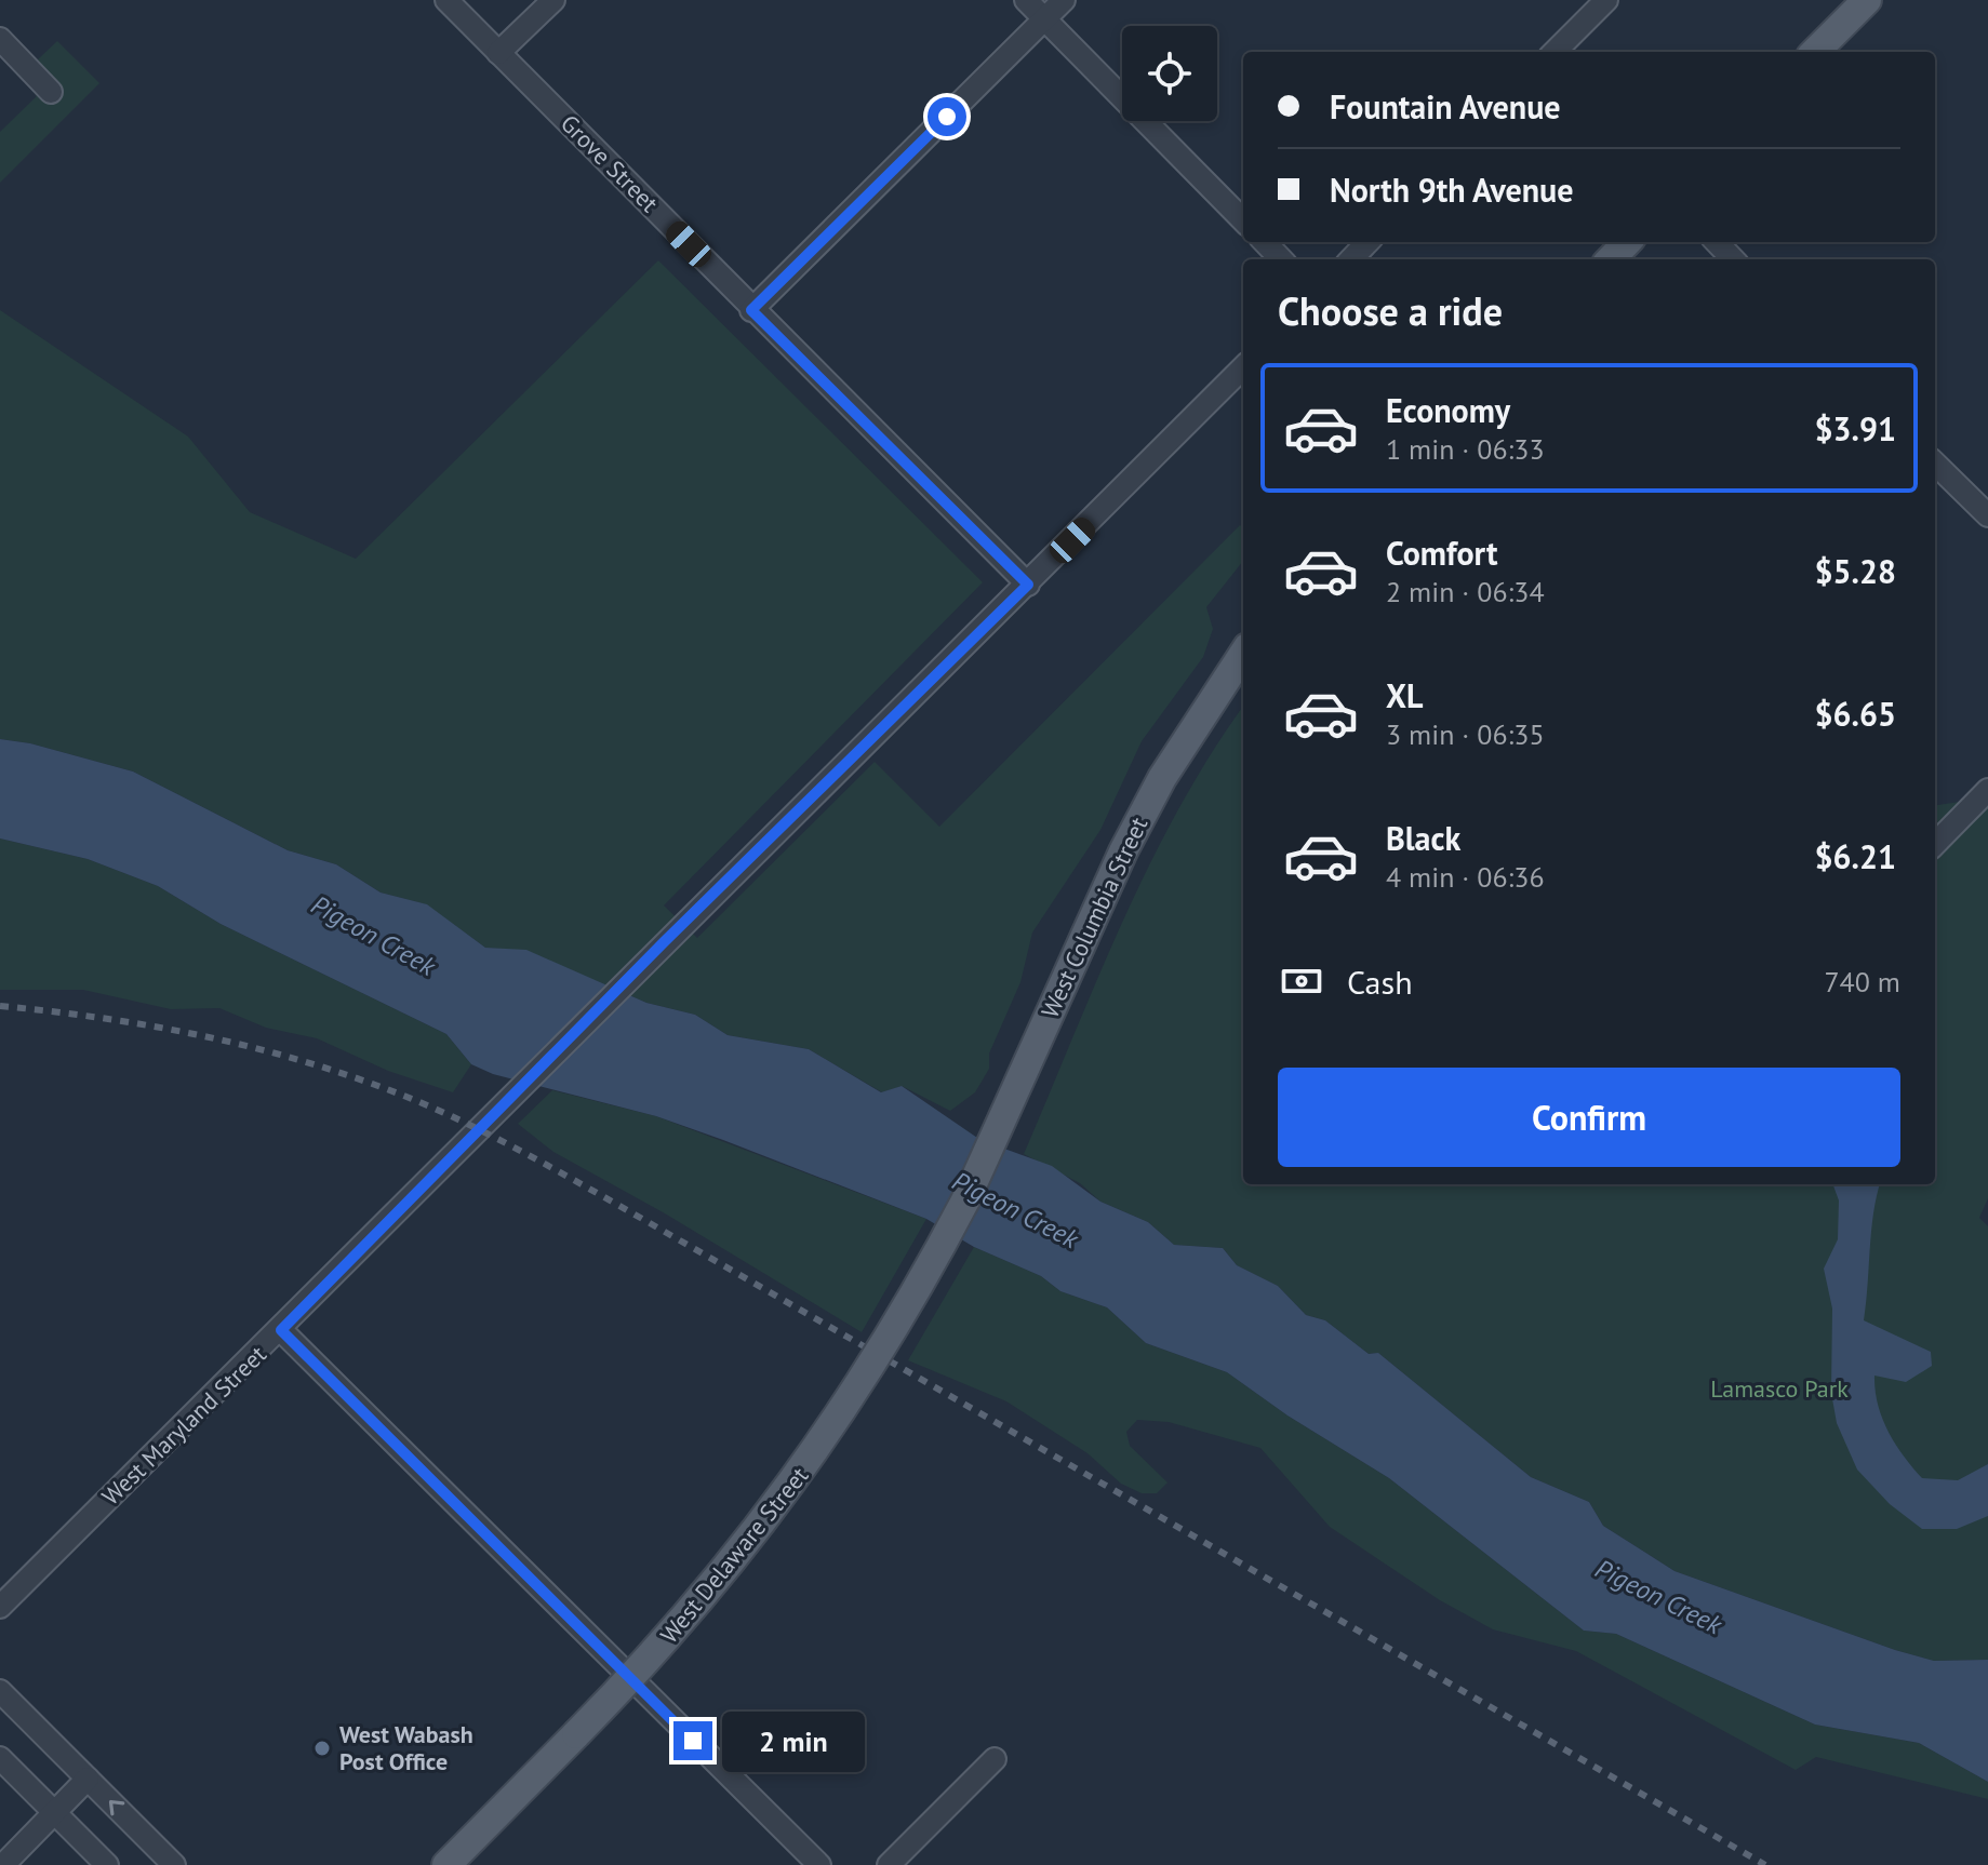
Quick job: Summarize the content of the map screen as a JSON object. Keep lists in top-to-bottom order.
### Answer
{
  "streets": {
    "main road": ["West Columbia Street", "West Delaware Street"],
    "street": ["Grove Street", "West Maryland Street"]
  },
  "crossings": [
    ["Grove Street", "West Maryland Street"],
    ["West Columbia Street", "West Delaware Street"]
  ],
  "water": ["Pigeon Creek"],
  "parks": ["Lamasco Park"],
  "places": ["West Wabash Post Office"],
  "page": {
    "banner": ["Fountain Avenue", "North 9th Avenue"],
    "heading": "Choose a ride",
    "list": [
      {
        "name": "Economy",
        "note": "1 min · 06:33",
        "value": "$3.91"
      },
      {
        "name": "Comfort",
        "note": "2 min · 06:34",
        "value": "$5.28"
      },
      {
        "name": "XL",
        "note": "3 min · 06:35",
        "value": "$6.65"
      },
      {
        "name": "Black",
        "note": "4 min · 06:36",
        "value": "$6.21"
      }
    ],
    "pay": ["Cash", "740 m"],
    "buttons": "Confirm",
    "bubble": "2 min"
  }
}
